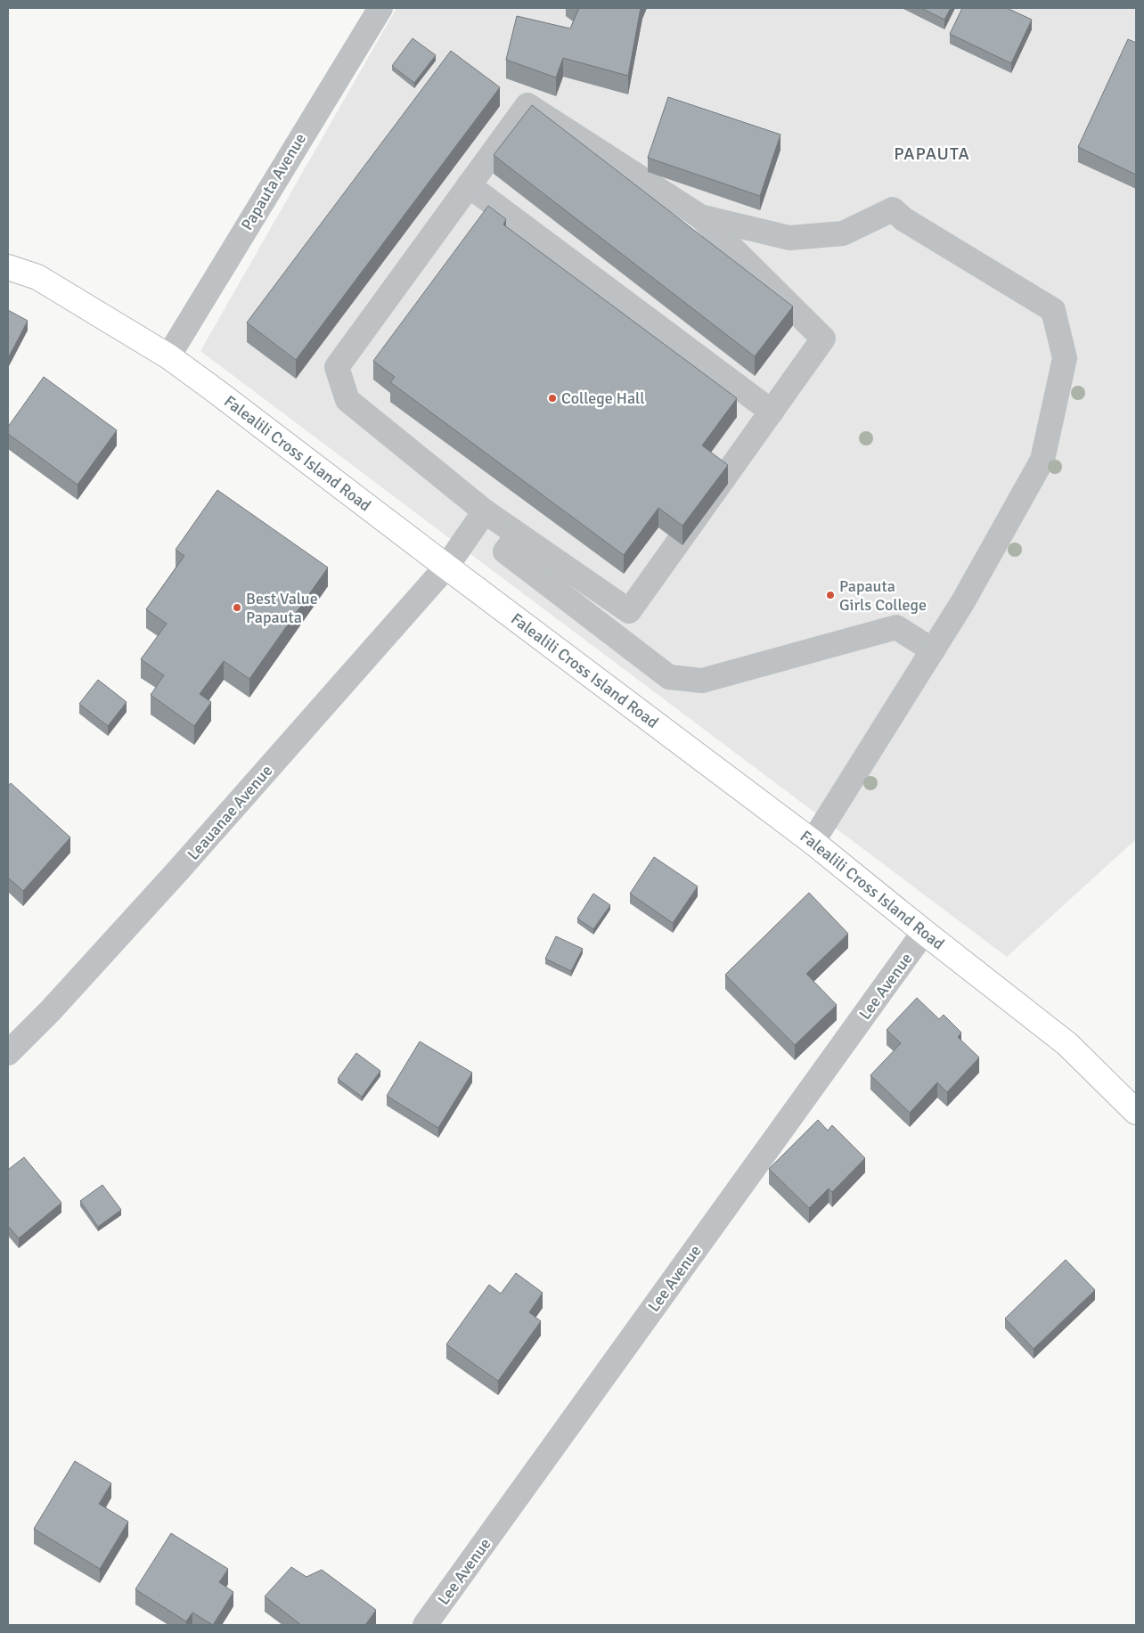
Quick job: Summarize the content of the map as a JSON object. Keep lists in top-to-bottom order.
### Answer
{
  "streets": {
    "main road": ["Falealili Cross Island Road"],
    "street": ["Papauta Avenue", "Leauanae Avenue", "Lee Avenue"]
  },
  "crossings": [
    ["Papauta Avenue", "Falealili Cross Island Road"],
    ["Falealili Cross Island Road", "Leauanae Avenue"],
    ["Falealili Cross Island Road", "Lee Avenue"]
  ],
  "districts": ["PAPAUTA"],
  "places": ["College Hall", "Papauta Girls College", "Best Value Papauta"]
}
